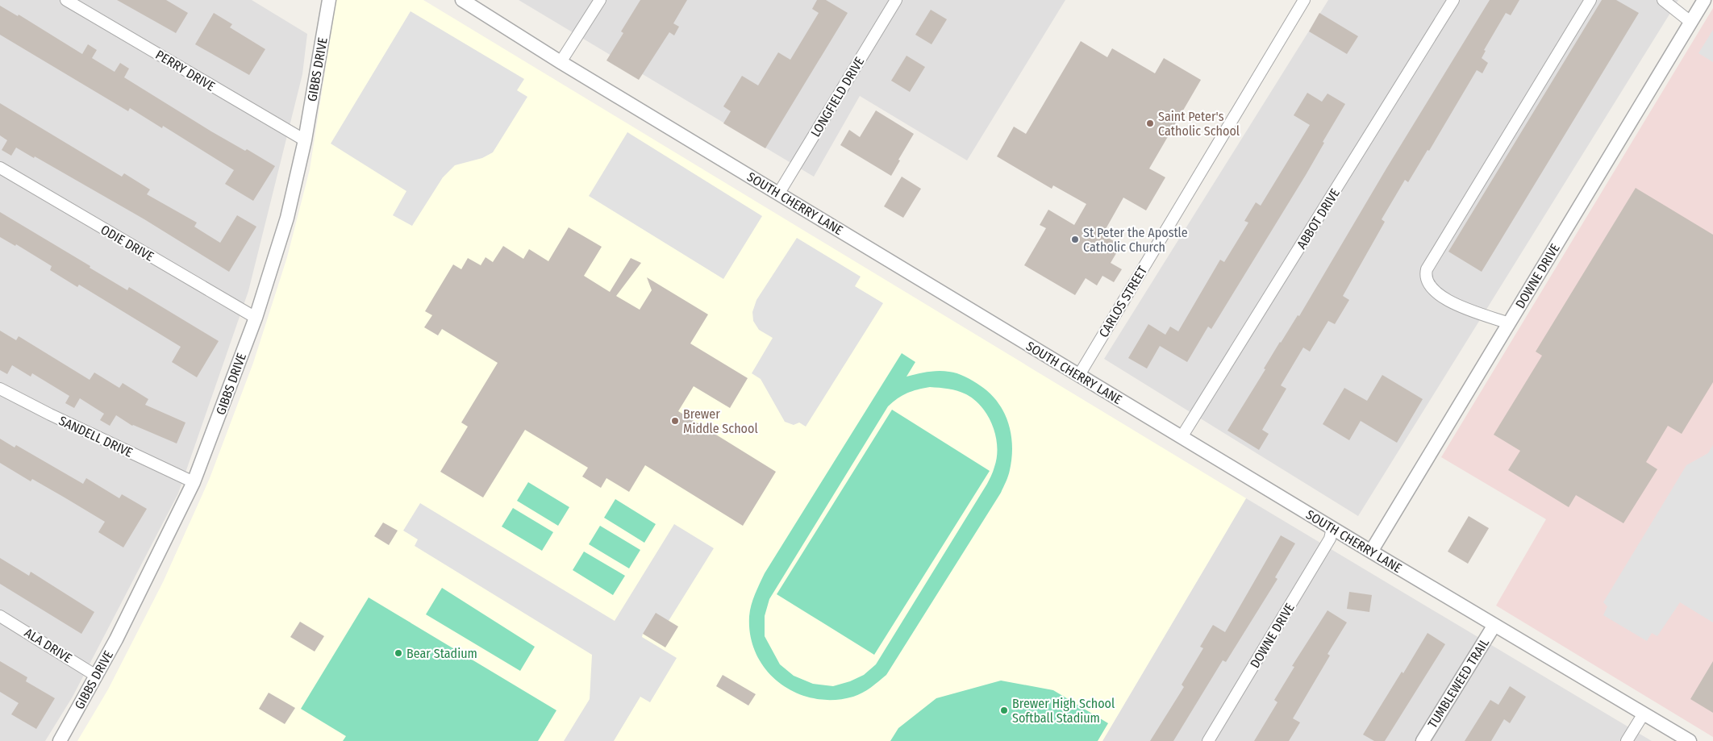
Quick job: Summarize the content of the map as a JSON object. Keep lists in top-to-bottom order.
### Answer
{
  "streets": {
    "street": [
      "GIBBS DRIVE",
      "PERRY DRIVE",
      "LONGFIELD DRIVE",
      "SOUTH CHERRY LANE",
      "ABBOT DRIVE",
      "ODIE DRIVE",
      "DOWNE DRIVE",
      "CARLOS STREET",
      "SANDELL DRIVE",
      "ALA DRIVE",
      "TUMBLEWEED TRAIL"
    ]
  },
  "crossings": [
    ["GIBBS DRIVE", "PERRY DRIVE"],
    ["GIBBS DRIVE", "ODIE DRIVE"],
    ["GIBBS DRIVE", "SANDELL DRIVE"],
    ["GIBBS DRIVE", "ALA DRIVE"],
    ["LONGFIELD DRIVE", "SOUTH CHERRY LANE"],
    ["SOUTH CHERRY LANE", "ABBOT DRIVE"],
    ["SOUTH CHERRY LANE", "DOWNE DRIVE"],
    ["SOUTH CHERRY LANE", "CARLOS STREET"],
    ["SOUTH CHERRY LANE", "TUMBLEWEED TRAIL"]
  ],
  "places": [
    "Saint Peter's Catholic School",
    "St Peter the Apostle Catholic Church",
    "Brewer Middle School",
    "Bear Stadium",
    "Brewer High School Softball Stadium"
  ]
}
